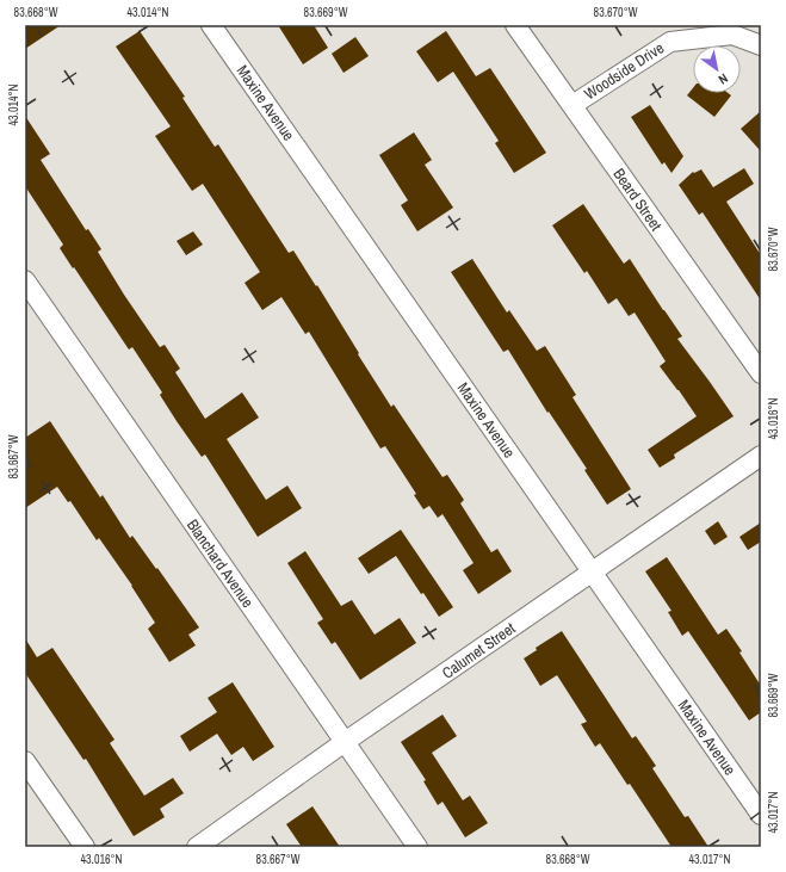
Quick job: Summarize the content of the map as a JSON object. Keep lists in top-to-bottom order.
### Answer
{
  "streets": {
    "street": [
      "Woodside Drive",
      "Maxine Avenue",
      "Beard Street",
      "Blanchard Avenue",
      "Calumet Street"
    ]
  },
  "crossings": [
    ["Woodside Drive", "Beard Street"],
    ["Maxine Avenue", "Calumet Street"],
    ["Blanchard Avenue", "Calumet Street"]
  ],
  "north": "bottom right",
  "coordinates": [
    "83.668°W",
    "43.014°N",
    "83.669°W",
    "83.670°W",
    "43.016°N",
    "83.667°W",
    "43.017°N"
  ]
}
